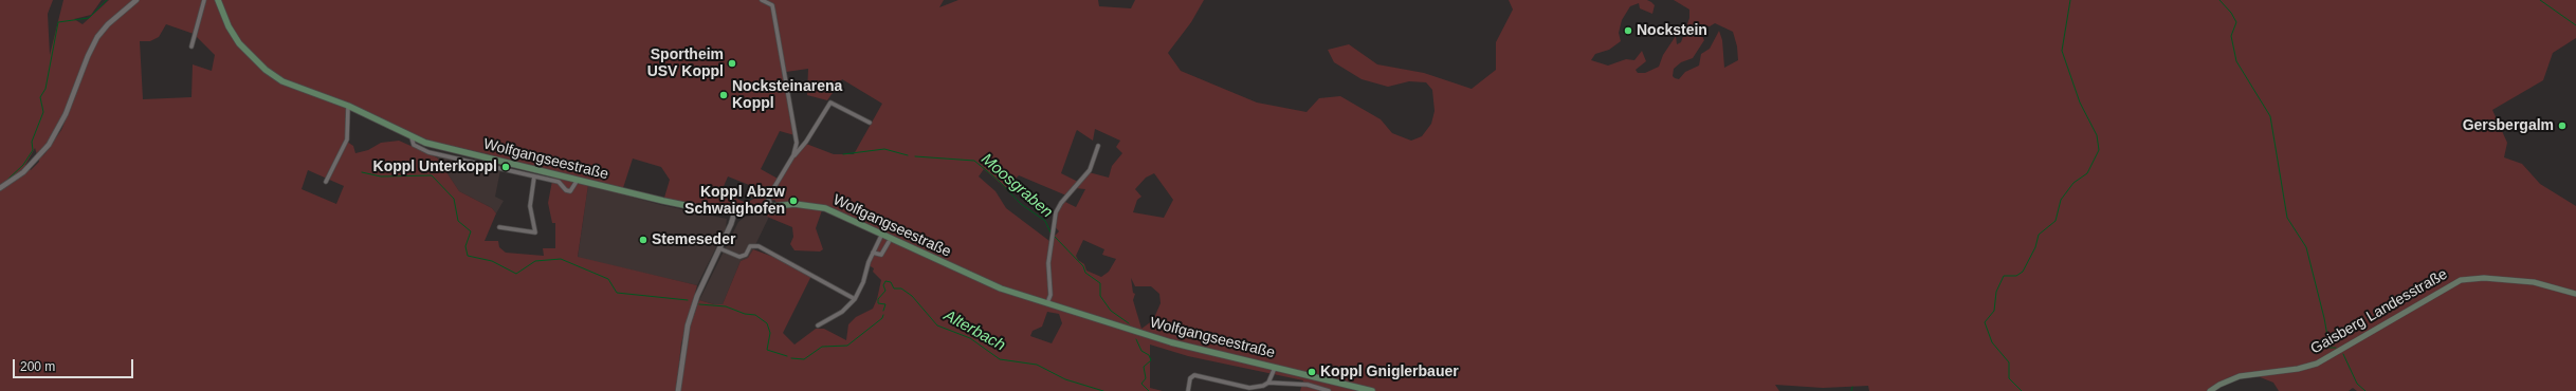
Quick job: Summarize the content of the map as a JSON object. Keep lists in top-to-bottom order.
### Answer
{
  "streets": {
    "main road": ["Wolfgangseestraße", "Gaisberg Landesstraße"]
  },
  "water": ["Moosgraben", "Alterbach"],
  "places": [
    "Nockstein",
    "Sportheim USV Koppl",
    "Nocksteinarena Koppl",
    "Gersbergalm",
    "Koppl Unterkoppl",
    "Koppl Abzw Schwaighofen",
    "Stemeseder",
    "Koppl Gniglerbauer"
  ],
  "scale_bar": "200 m"
}
